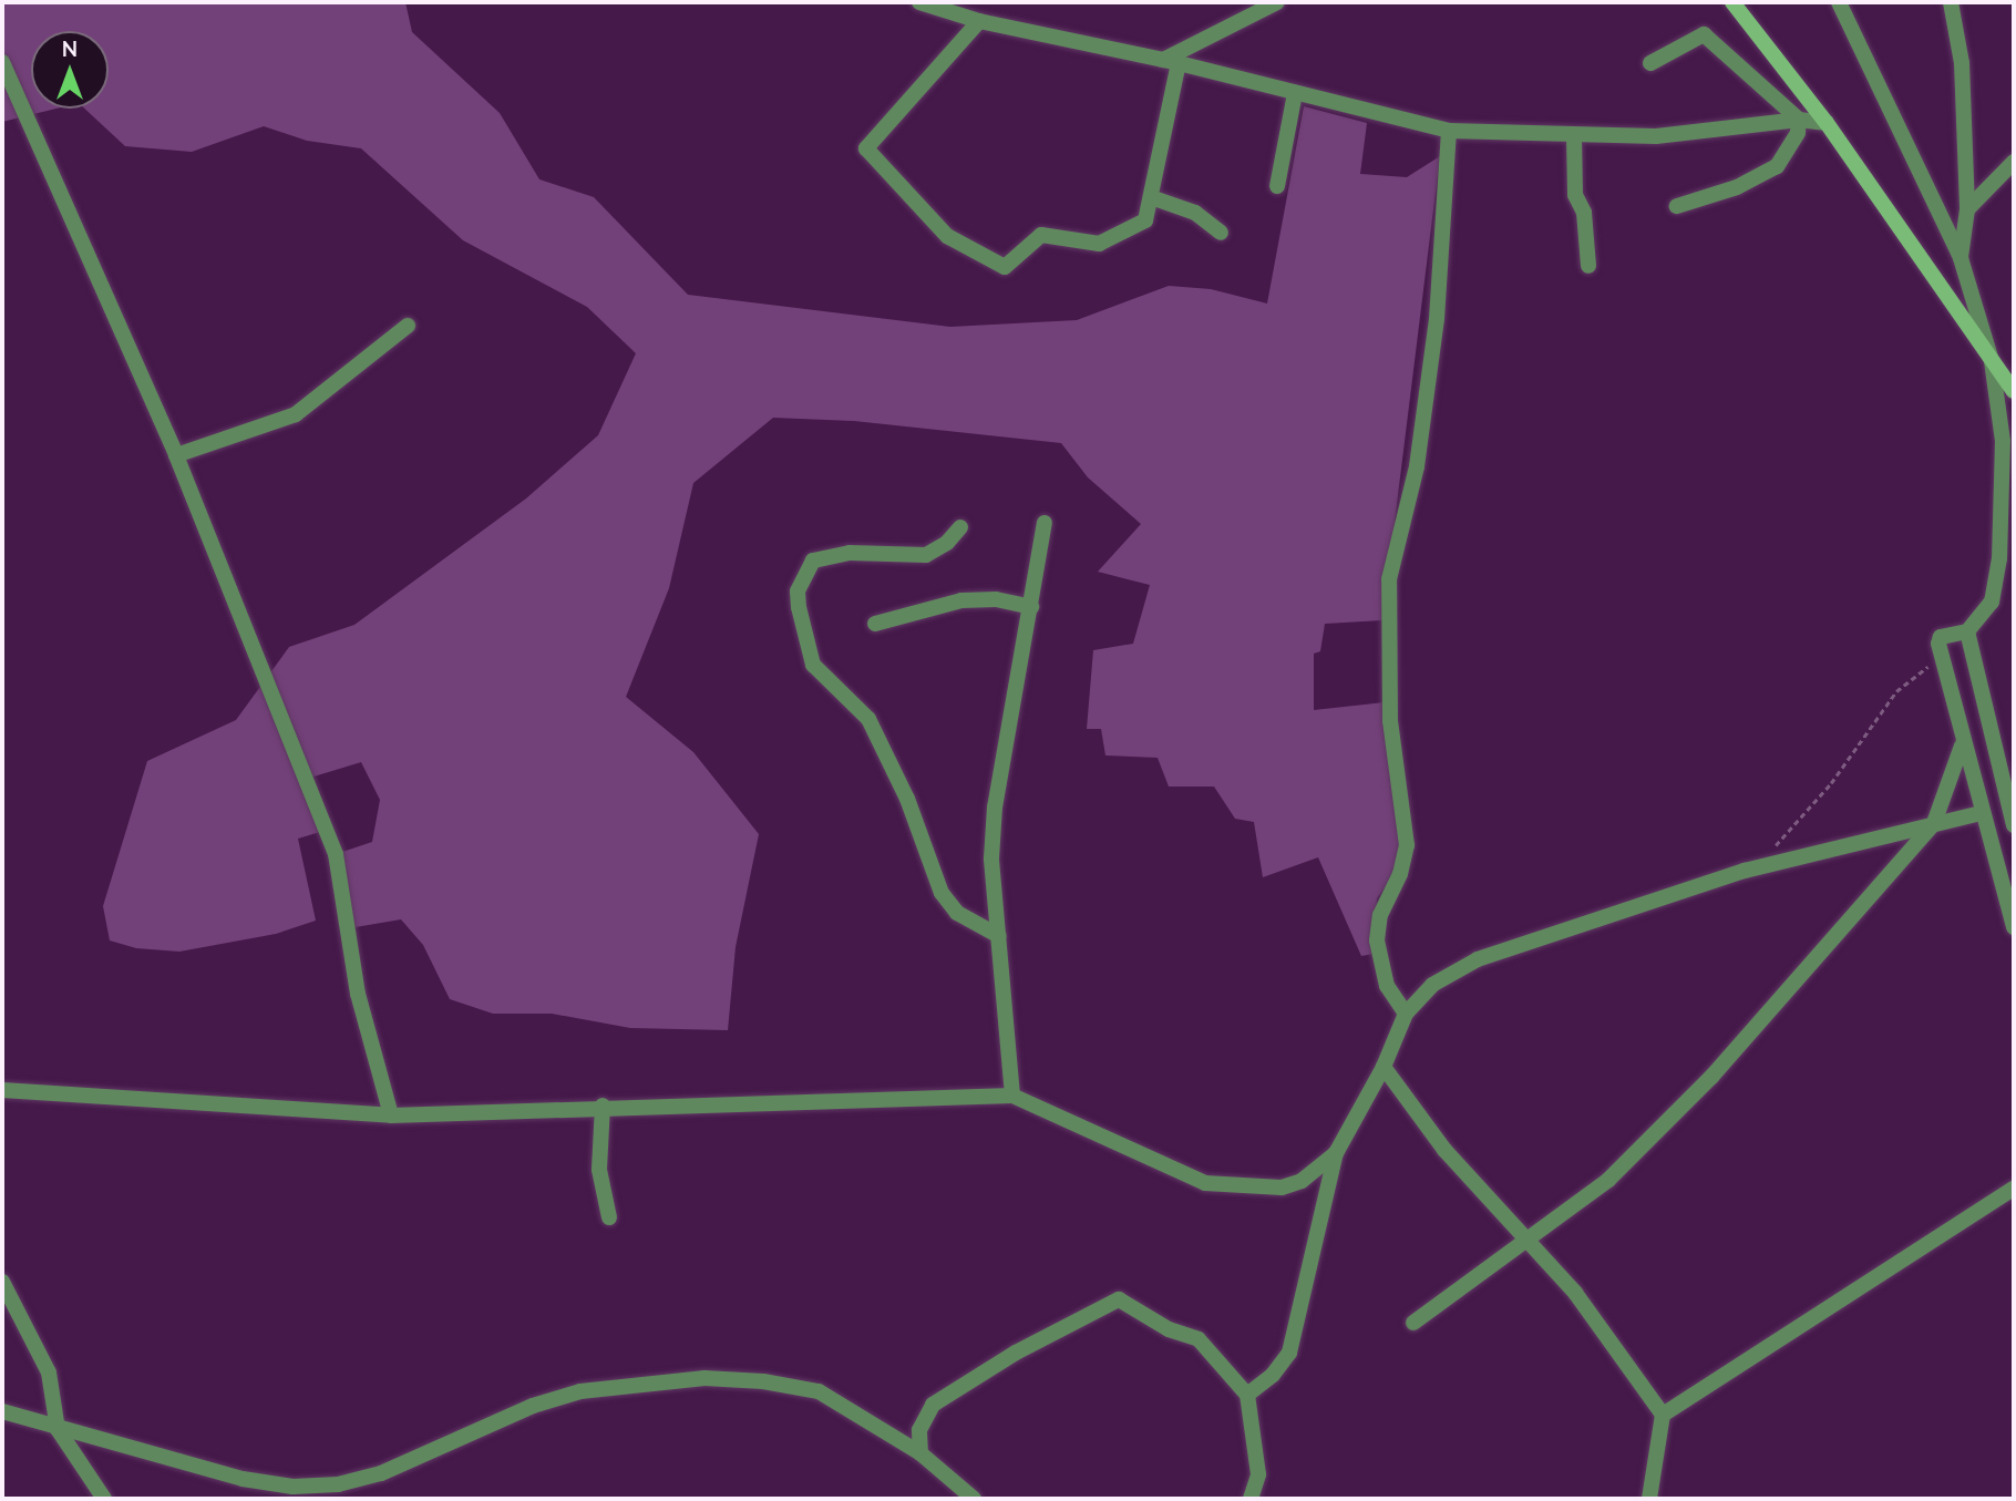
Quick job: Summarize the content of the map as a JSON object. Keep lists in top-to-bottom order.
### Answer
{
  "north": "top"
}
